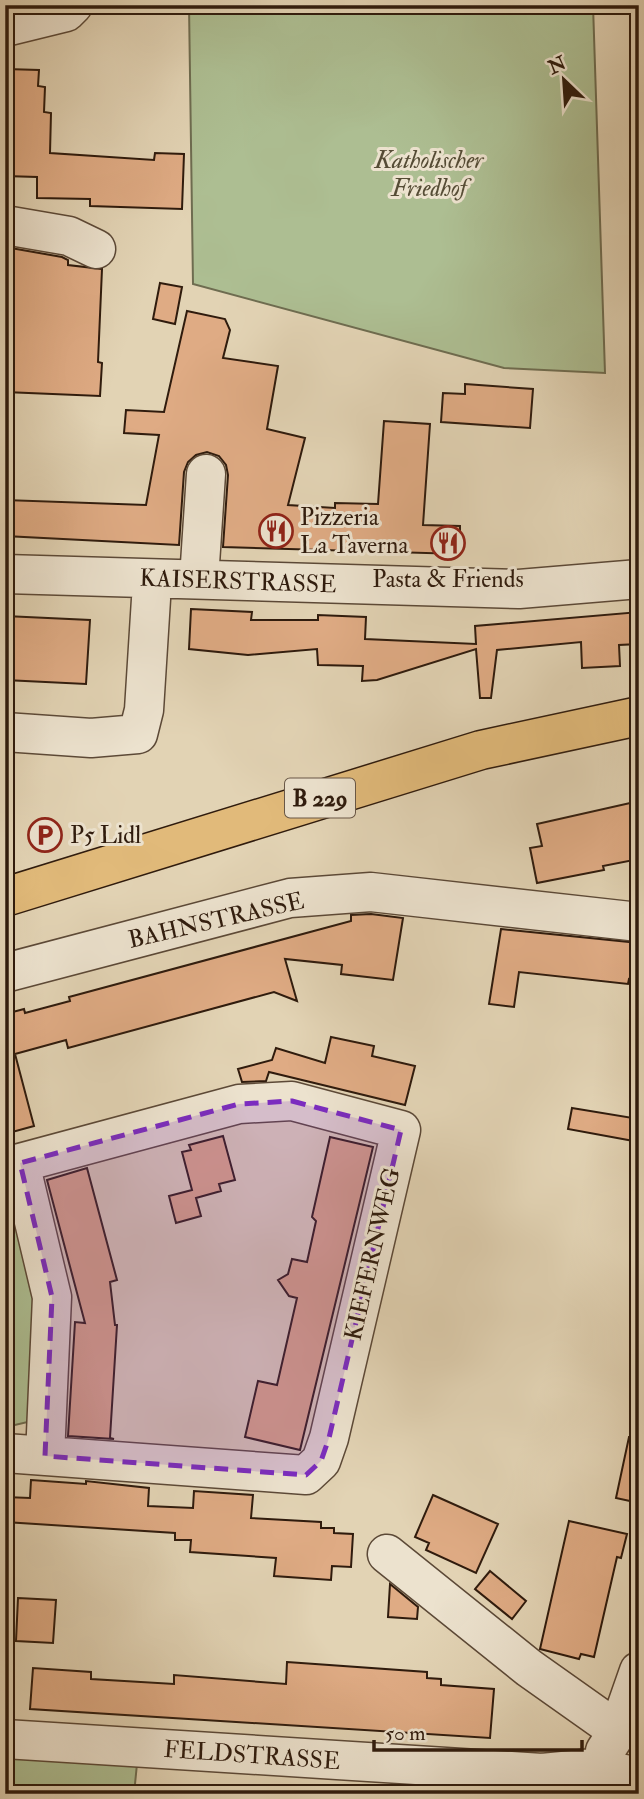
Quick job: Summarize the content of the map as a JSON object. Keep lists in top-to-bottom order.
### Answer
{
  "streets": {
    "main road": ["B 229"],
    "street": [
      "KAISERSTRASSE",
      "BAHNSTRASSE",
      "KIEFERNWEG",
      "FELDSTRASSE"
    ]
  },
  "parks": ["Katholischer Friedhof"],
  "places": {
    "restaurant": ["Pizzeria La Taverna", "Pasta & Friends"],
    "parking": ["P5 Lidl"]
  },
  "scale_bar": "50 m",
  "north": "top left"
}
